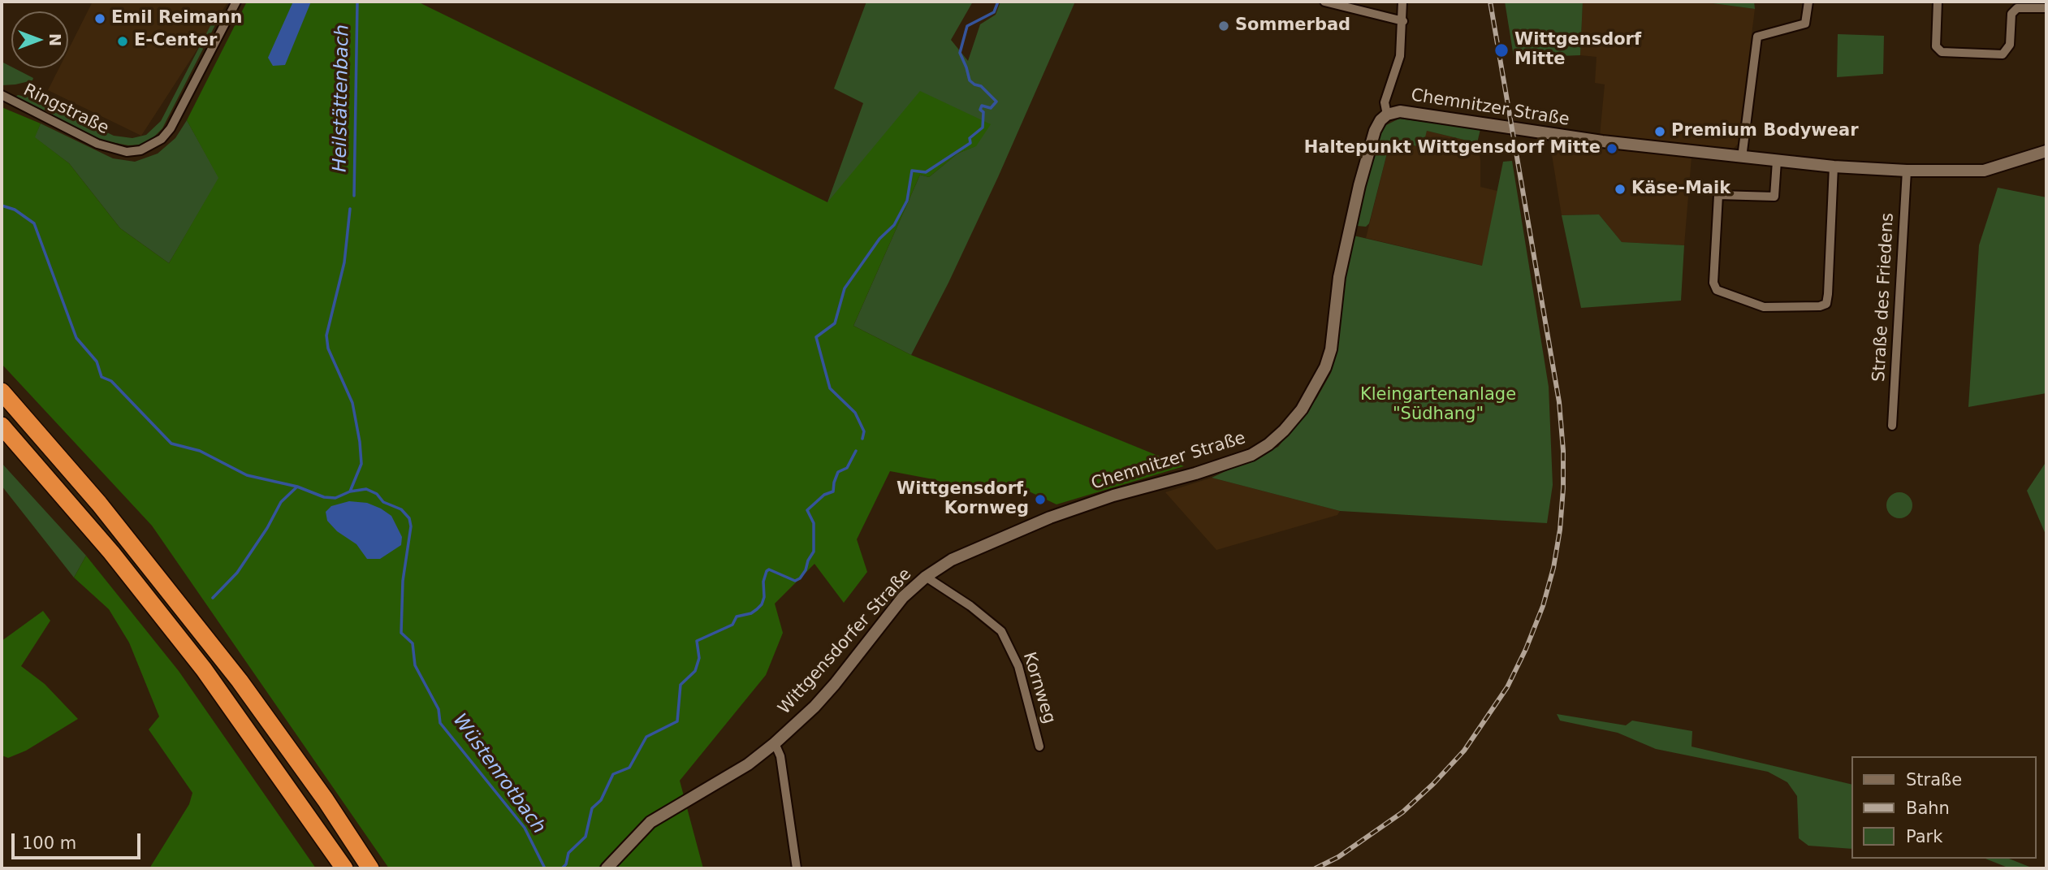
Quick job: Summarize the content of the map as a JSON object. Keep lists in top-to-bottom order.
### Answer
{
  "streets": {
    "street": [
      "Chemnitzer Straße",
      "Ringstraße",
      "Straße des Friedens",
      "Wittgensdorfer Straße",
      "Kornweg"
    ]
  },
  "crossings": [
    ["Chemnitzer Straße", "Straße des Friedens"],
    ["Chemnitzer Straße", "Wittgensdorfer Straße"],
    ["Wittgensdorfer Straße", "Kornweg"]
  ],
  "water": ["Heilstättenbach", "Wüstenrotbach"],
  "parks": ["Kleingartenanlage \"Südhang\""],
  "places": [
    "Emil Reimann",
    "Sommerbad",
    "E-Center",
    "Wittgensdorf Mitte",
    "Premium Bodywear",
    "Haltepunkt Wittgensdorf Mitte",
    "Käse-Maik",
    "Wittgensdorf, Kornweg"
  ],
  "legend": ["Straße", "Bahn", "Park"],
  "scale_bar": "100 m",
  "north": "right"
}
